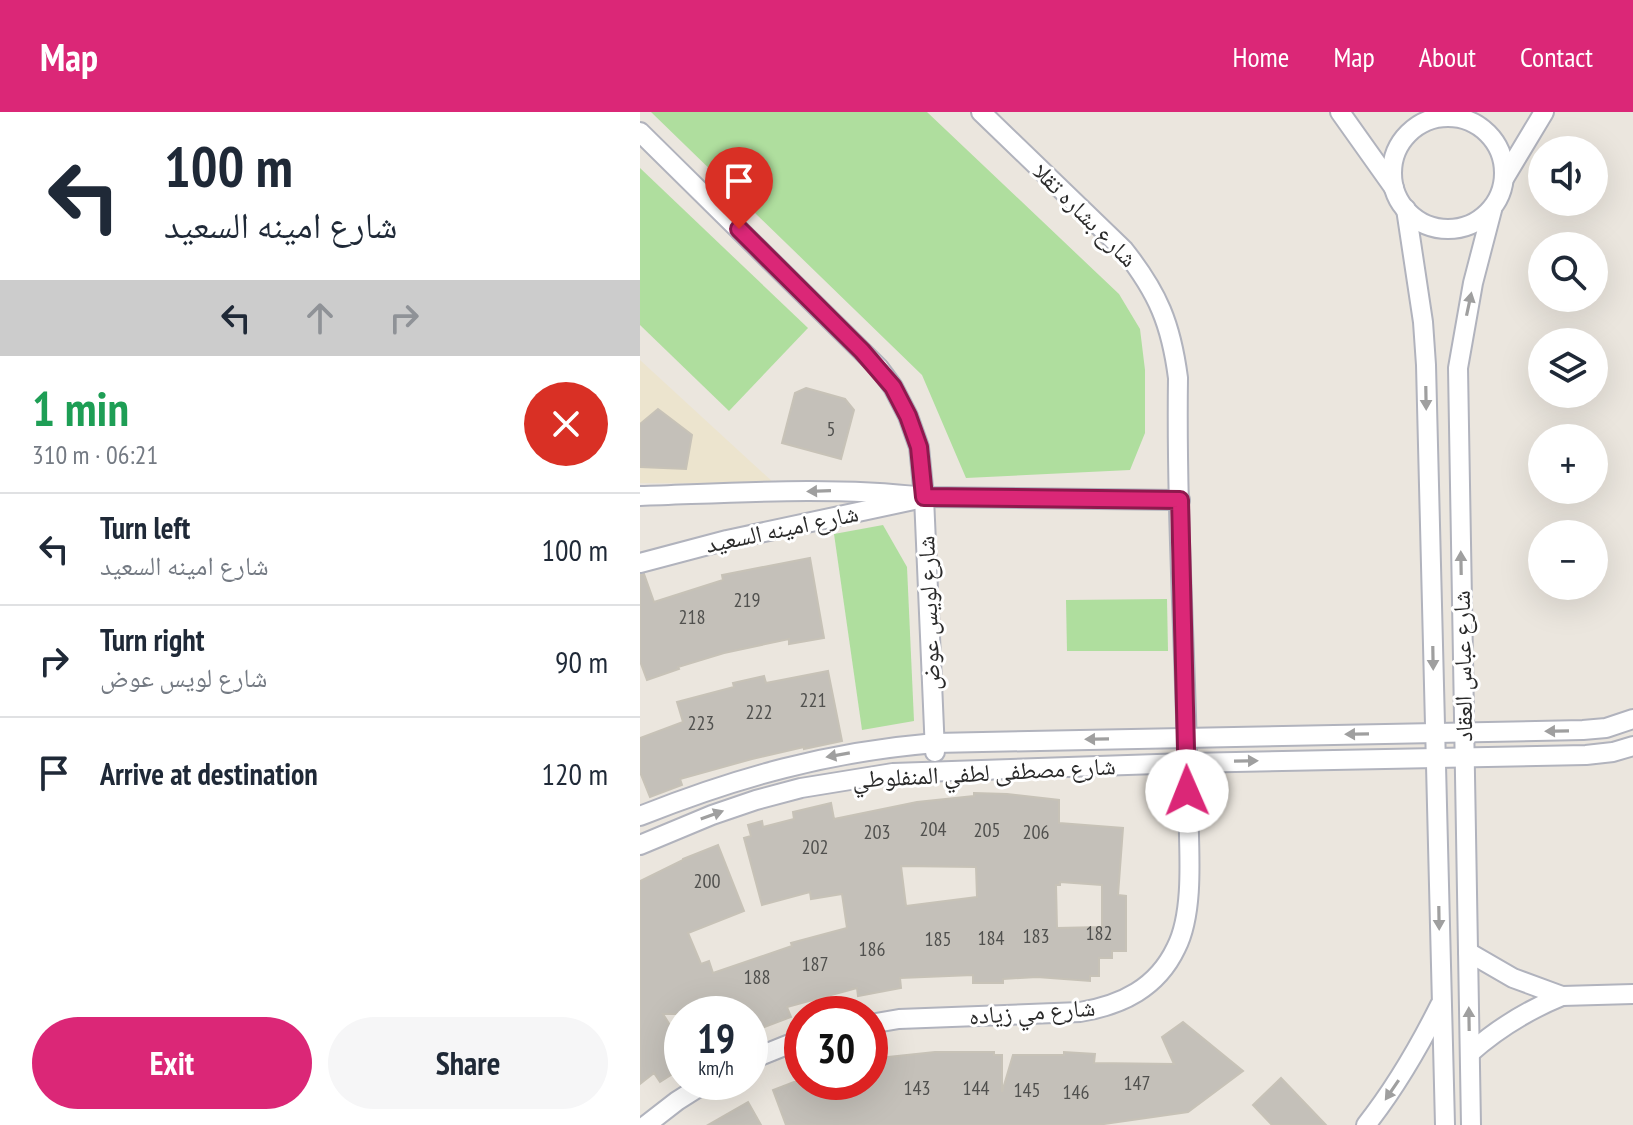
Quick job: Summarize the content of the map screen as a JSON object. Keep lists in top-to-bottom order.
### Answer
{
  "streets": {
    "street": [
      "شارع بشاره تقلا",
      "شارع امينه السعيد",
      "شارع لويس عوض",
      "شارع عباس العقاد",
      "شارع مصطفى لطفي المنفلوطي",
      "شارع مي زياده"
    ]
  },
  "crossings": [
    ["شارع بشاره تقلا", "شارع امينه السعيد"],
    ["شارع بشاره تقلا", "شارع مصطفى لطفي المنفلوطي"],
    ["شارع بشاره تقلا", "شارع مي زياده"],
    ["شارع امينه السعيد", "شارع لويس عوض"],
    ["شارع لويس عوض", "شارع مصطفى لطفي المنفلوطي"],
    ["شارع عباس العقاد", "شارع مصطفى لطفي المنفلوطي"],
    ["شارع مصطفى لطفي المنفلوطي", "شارع مي زياده"]
  ],
  "house_numbers": [
    "5",
    "219",
    "218",
    "221",
    "222",
    "223",
    "204",
    "205",
    "203",
    "206",
    "202",
    "200",
    "182",
    "183",
    "184",
    "185",
    "186",
    "187",
    "188",
    "147",
    "143",
    "144",
    "145",
    "146"
  ],
  "page": {
    "header": "Map",
    "nav": [
      "Home",
      "Map",
      "About",
      "Contact"
    ],
    "turn": ["100 m", "شارع امينه السعيد"],
    "map_buttons": ["+", "−"],
    "heading": ["1 min", "310 m · 06:21"],
    "list": [
      {
        "name": "Turn left",
        "note": "شارع امينه السعيد",
        "value": "100 m"
      },
      {
        "name": "Turn right",
        "note": "شارع لويس عوض",
        "value": "90 m"
      },
      {
        "name": "Arrive at destination",
        "value": "120 m"
      }
    ],
    "speed": "19 km/h",
    "limit": "30",
    "buttons": ["Exit", "Share"]
  }
}
